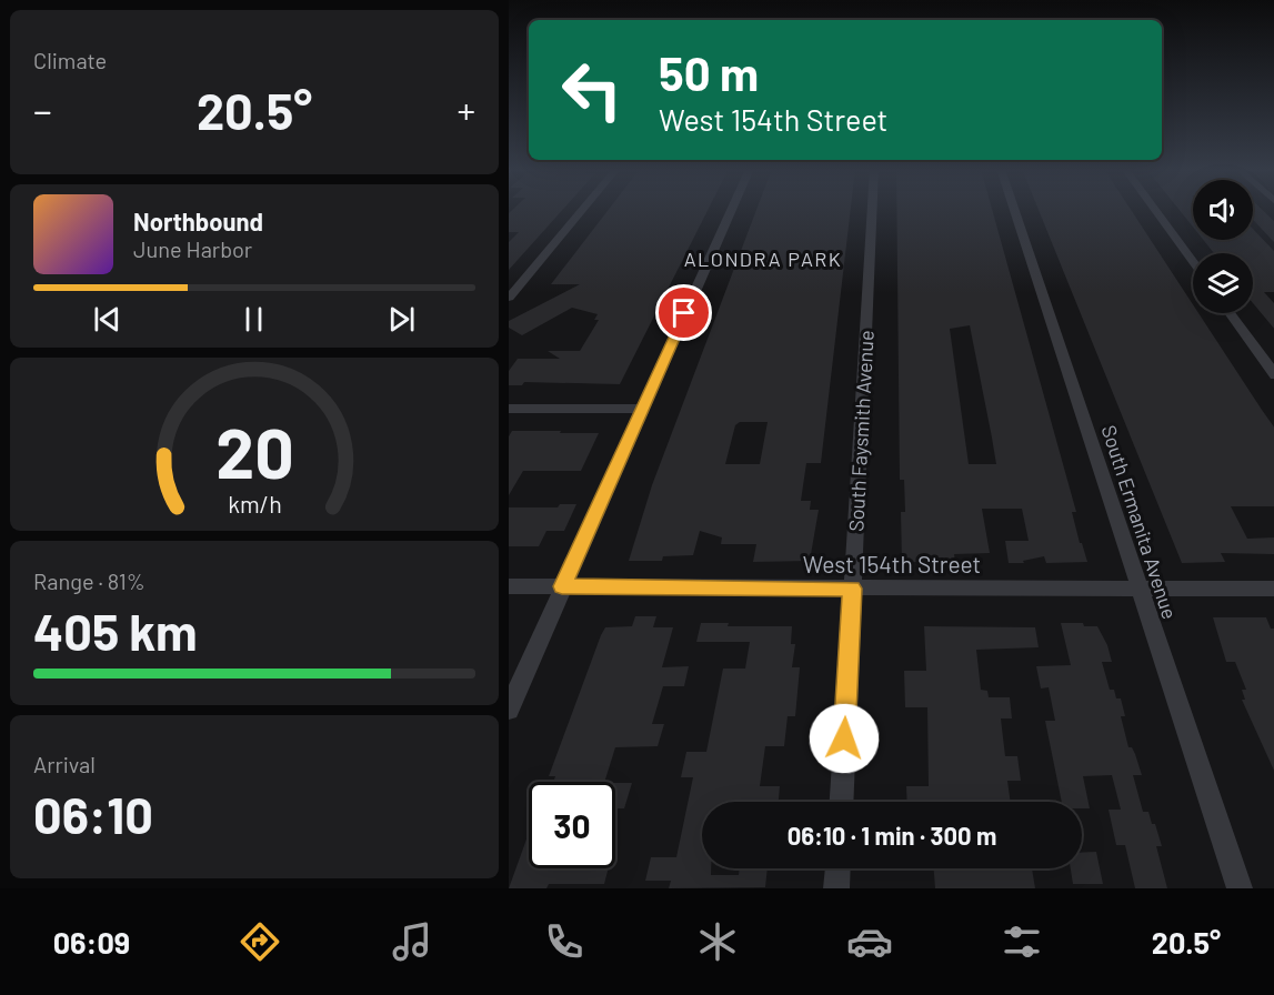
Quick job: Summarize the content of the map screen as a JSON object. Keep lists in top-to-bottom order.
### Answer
{
  "streets": {
    "street": ["South Faysmith Avenue", "South Ermanita Avenue", "West 154th Street"]
  },
  "crossings": [
    ["South Faysmith Avenue", "West 154th Street"],
    ["South Ermanita Avenue", "West 154th Street"]
  ],
  "districts": ["ALONDRA PARK"],
  "page": {
    "tile": [
      "Climate",
      ["Range · 81%", "405 km"],
      ["Arrival", "06:10"]
    ],
    "turn": ["50 m", "West 154th Street"],
    "heat": ["−", "20.5°", "+"],
    "song": ["Northbound", "June Harbor"],
    "limit": "30",
    "trip": "06:10 · 1 min · 300 m",
    "tabs": ["06:09", "20.5°"],
    "gauge": ["20", "km/h"]
  }
}
